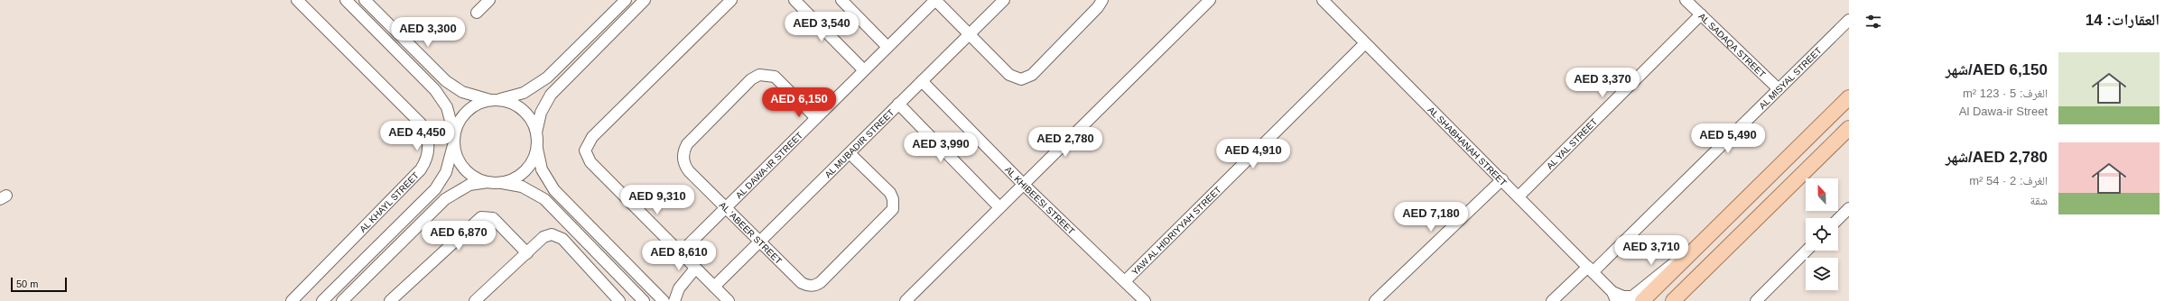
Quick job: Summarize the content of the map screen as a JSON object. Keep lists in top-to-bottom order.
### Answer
{
  "streets": {
    "street": [
      "AL SADAQA STREET",
      "AL MISYAL STREET",
      "AL MUBADIR STREET",
      "AL YAL STREET",
      "AL SHABHANAH STREET",
      "AL DAWA-IR STREET",
      "AL KHIBEESI STREET",
      "AL KHAYL STREET",
      "YAW AL HIDRIYYAH STREET",
      "AL 'ABEER STREET"
    ]
  },
  "crossings": [
    ["AL SADAQA STREET", "AL MISYAL STREET"],
    ["AL SADAQA STREET", "AL YAL STREET"],
    ["AL MISYAL STREET", "AL SHABHANAH STREET"],
    ["AL MUBADIR STREET", "AL KHIBEESI STREET"],
    ["AL MUBADIR STREET", "AL 'ABEER STREET"],
    ["AL YAL STREET", "AL SHABHANAH STREET"],
    ["AL SHABHANAH STREET", "YAW AL HIDRIYYAH STREET"],
    ["AL DAWA-IR STREET", "AL 'ABEER STREET"],
    ["AL KHIBEESI STREET", "YAW AL HIDRIYYAH STREET"]
  ],
  "scale_bar": "50 m",
  "north": "top",
  "page": {
    "heading": "العقارات: 14",
    "price": [
      "AED 3,540",
      "AED 3,300",
      "AED 3,370",
      "AED 6,150",
      "AED 4,450",
      "AED 5,490",
      "AED 2,780",
      "AED 3,990",
      "AED 4,910",
      "AED 9,310",
      "AED 7,180",
      "AED 6,870",
      "AED 3,710",
      "AED 8,610"
    ],
    "list": [
      {
        "name": "AED 6,150/شهر",
        "note": "الغرف: 5 · 123 m² · Al Dawa-ir Street"
      },
      {
        "name": "AED 2,780/شهر",
        "note": "الغرف: 2 · 54 m² · شقة"
      }
    ],
    "scale": "50 m"
  }
}
